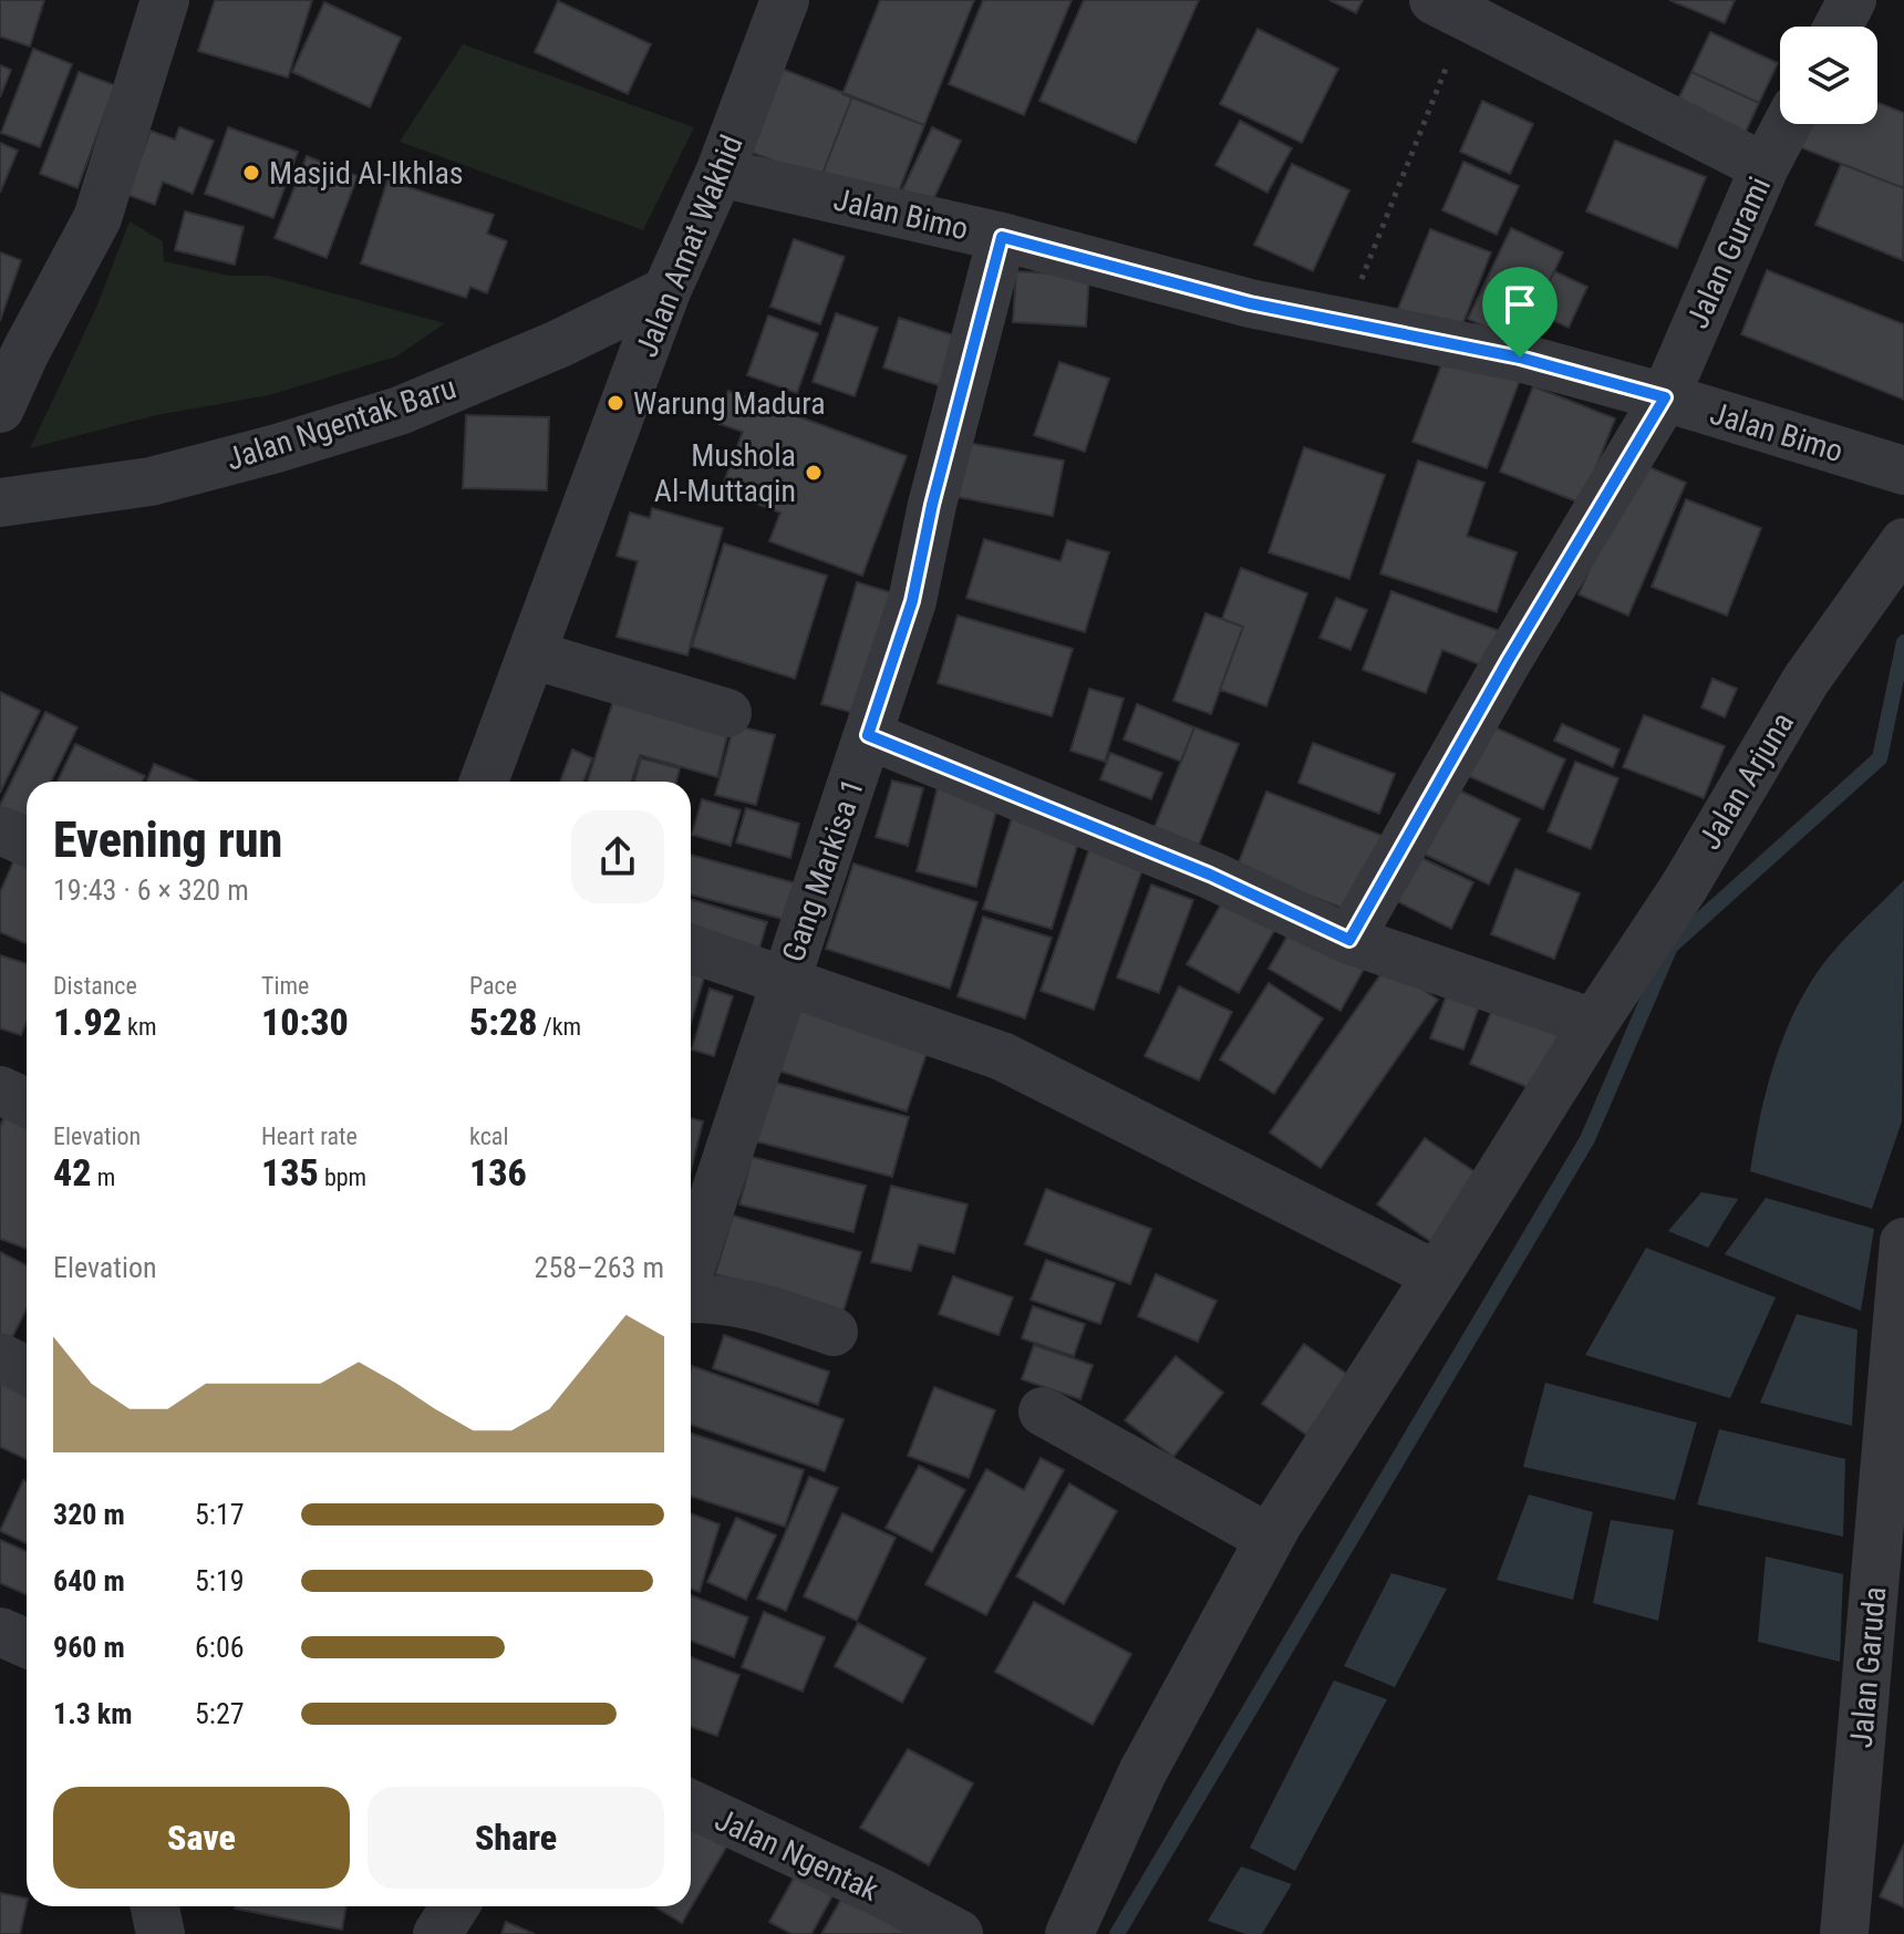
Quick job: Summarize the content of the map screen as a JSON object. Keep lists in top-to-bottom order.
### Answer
{
  "streets": {
    "street": [
      "Jalan Bimo",
      "Jalan Amat Wakhid",
      "Jalan Gurami",
      "Jalan Ngentak Baru",
      "Jalan Arjuna",
      "Gang Markisa 1",
      "Jalan Garuda",
      "Jalan Ngentak"
    ]
  },
  "crossings": [
    ["Jalan Bimo", "Jalan Amat Wakhid"],
    ["Jalan Bimo", "Jalan Gurami"],
    ["Jalan Bimo", "Gang Markisa 1"],
    ["Jalan Amat Wakhid", "Jalan Ngentak Baru"]
  ],
  "places": ["Masjid Al-Ikhlas", "Warung Madura", "Mushola Al-Muttaqin"],
  "page": {
    "heading": ["Evening run", "19:43 · 6 × 320 m"],
    "stats": [
      ["Distance", "1.92 km"],
      ["Time", "10:30"],
      ["Pace", "5:28 /km"],
      ["Elevation", "42 m"],
      ["Heart rate", "135 bpm"],
      ["kcal", "136"]
    ],
    "chart": ["Elevation", "258–263 m"],
    "list": [
      {
        "name": "320 m",
        "note": "5:17"
      },
      {
        "name": "640 m",
        "note": "5:19"
      },
      {
        "name": "960 m",
        "note": "6:06"
      },
      {
        "name": "1.3 km",
        "note": "5:27"
      }
    ],
    "buttons": ["Save", "Share"]
  }
}
